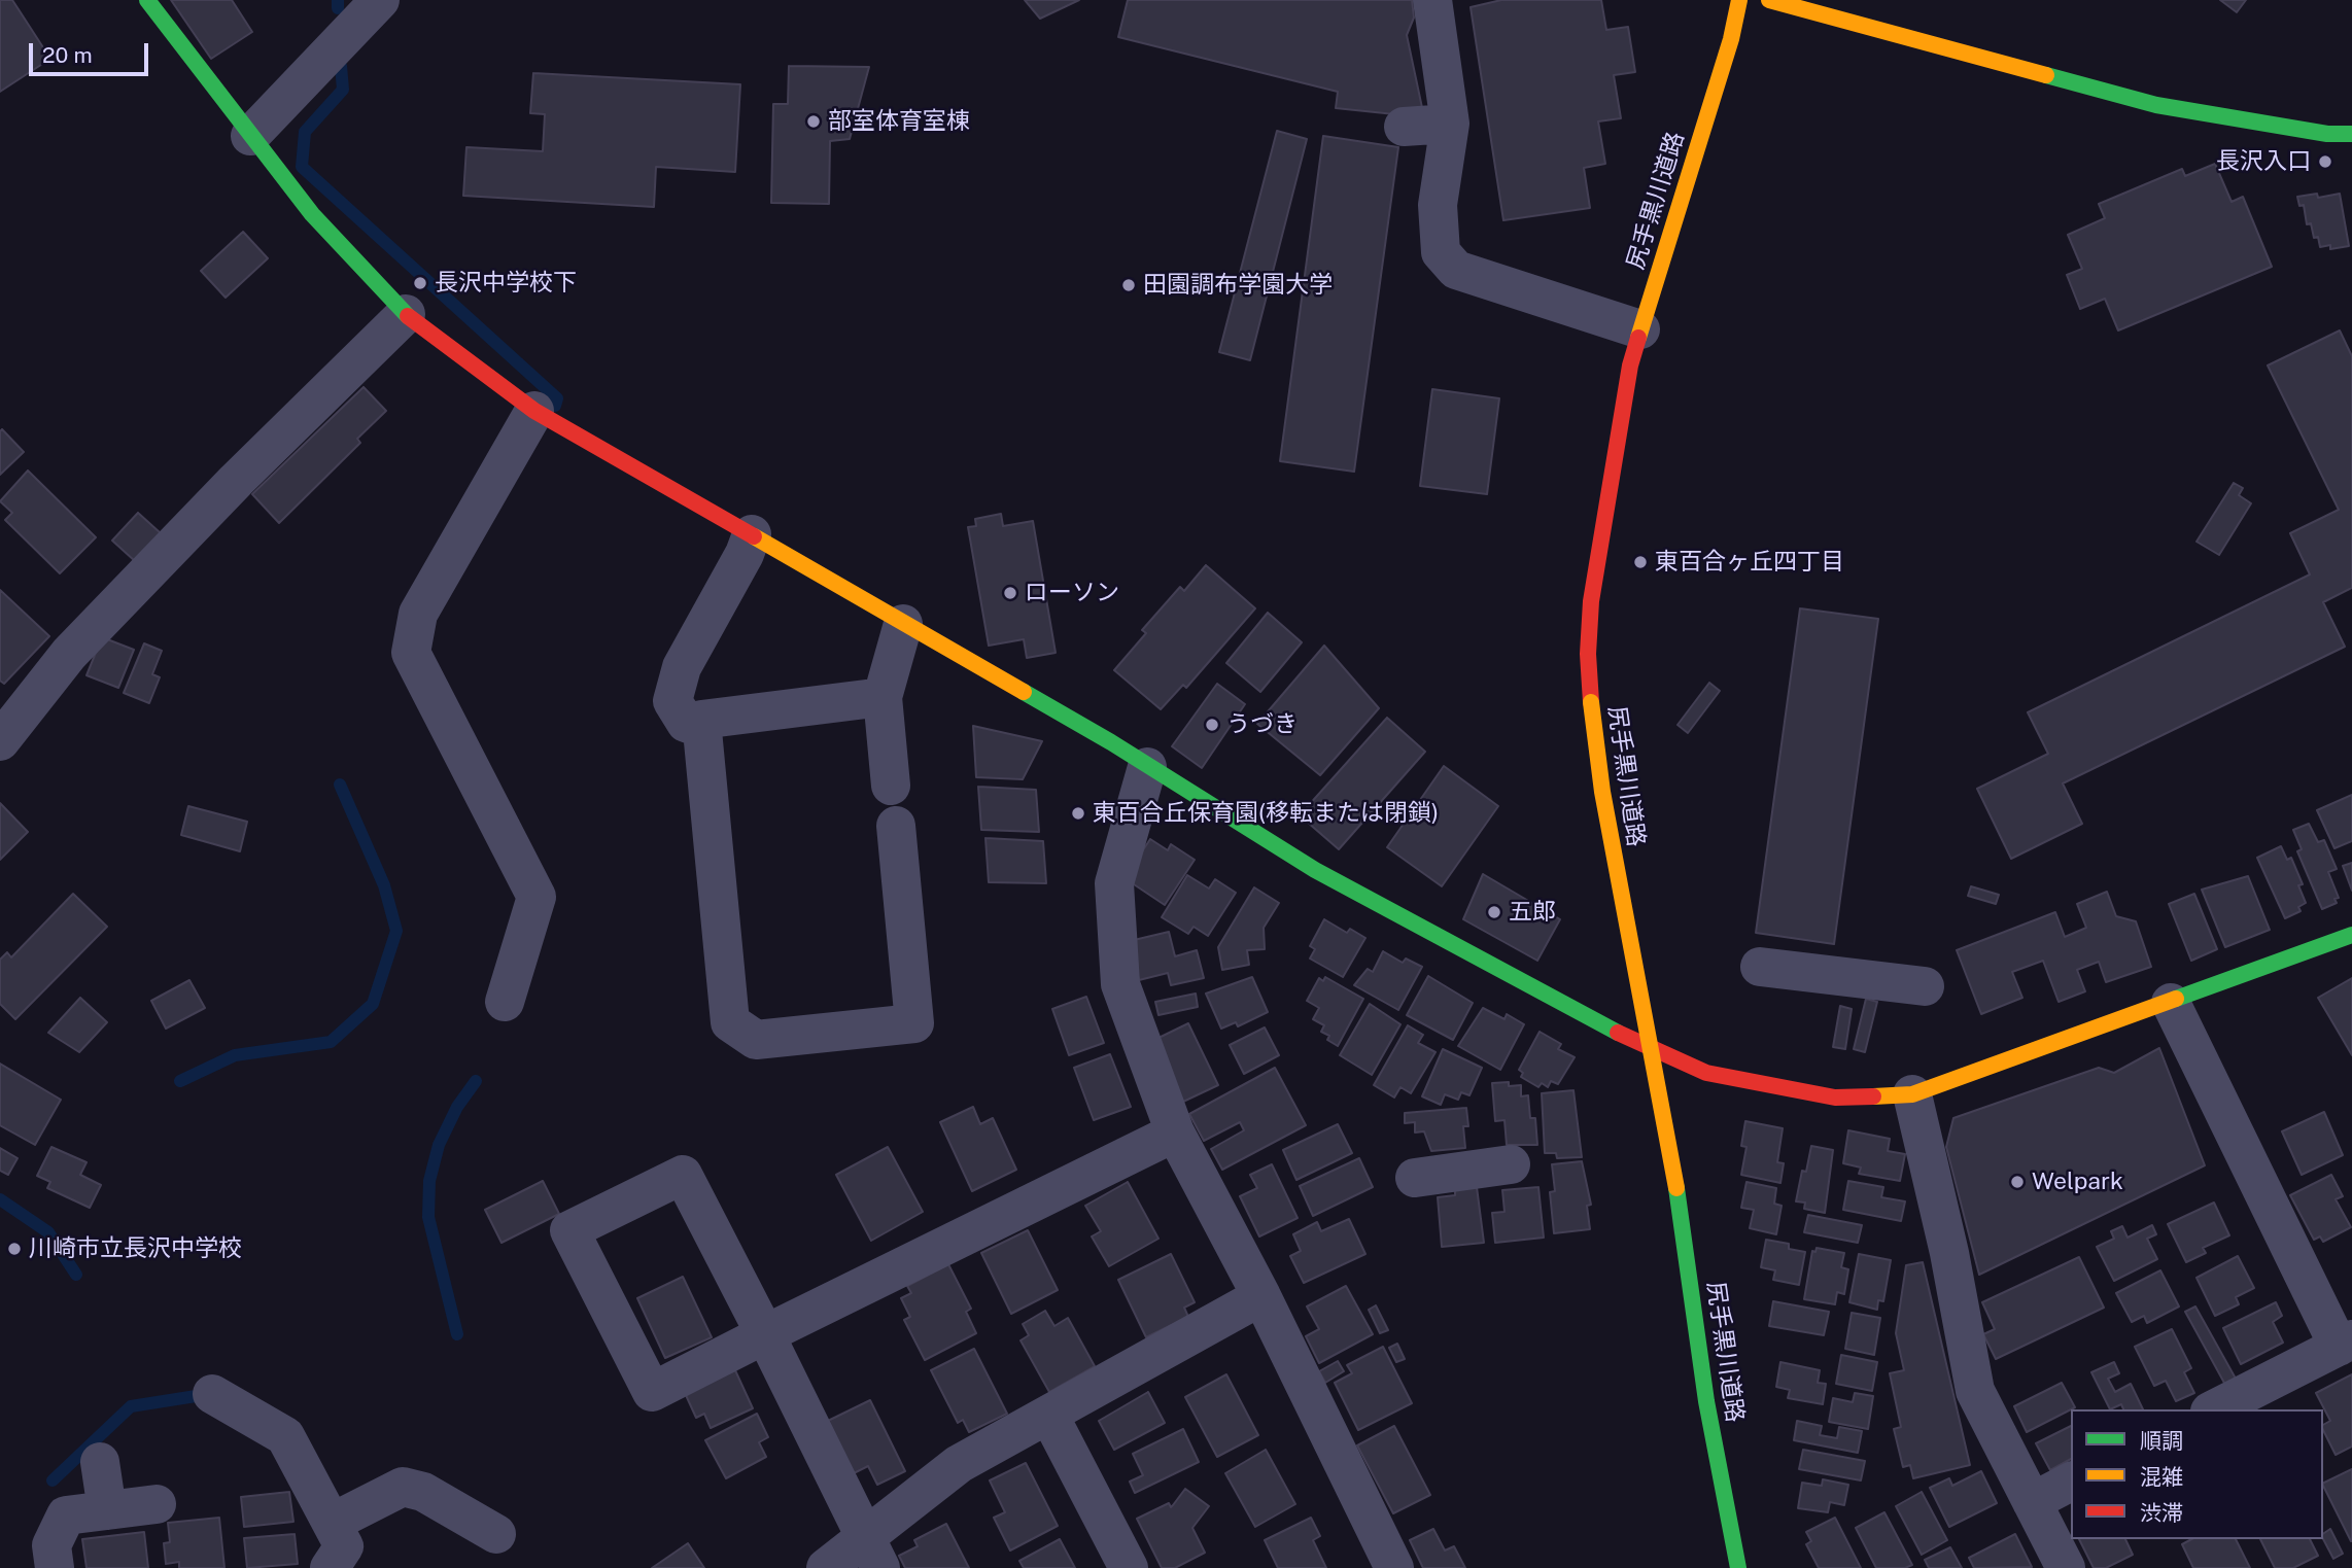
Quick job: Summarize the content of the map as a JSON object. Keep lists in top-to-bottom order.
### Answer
{
  "streets": {
    "street": ["尻手黒川道路"]
  },
  "places": [
    "部室体育室棟",
    "長沢入口",
    "長沢中学校下",
    "田園調布学園大学",
    "東百合ヶ丘四丁目",
    "ローソン",
    "うづき",
    "東百合丘保育園(移転または閉鎖)",
    "五郎",
    "Welpark",
    "川崎市立長沢中学校"
  ],
  "legend": ["順調", "混雑", "渋滞"],
  "scale_bar": "20 m"
}
